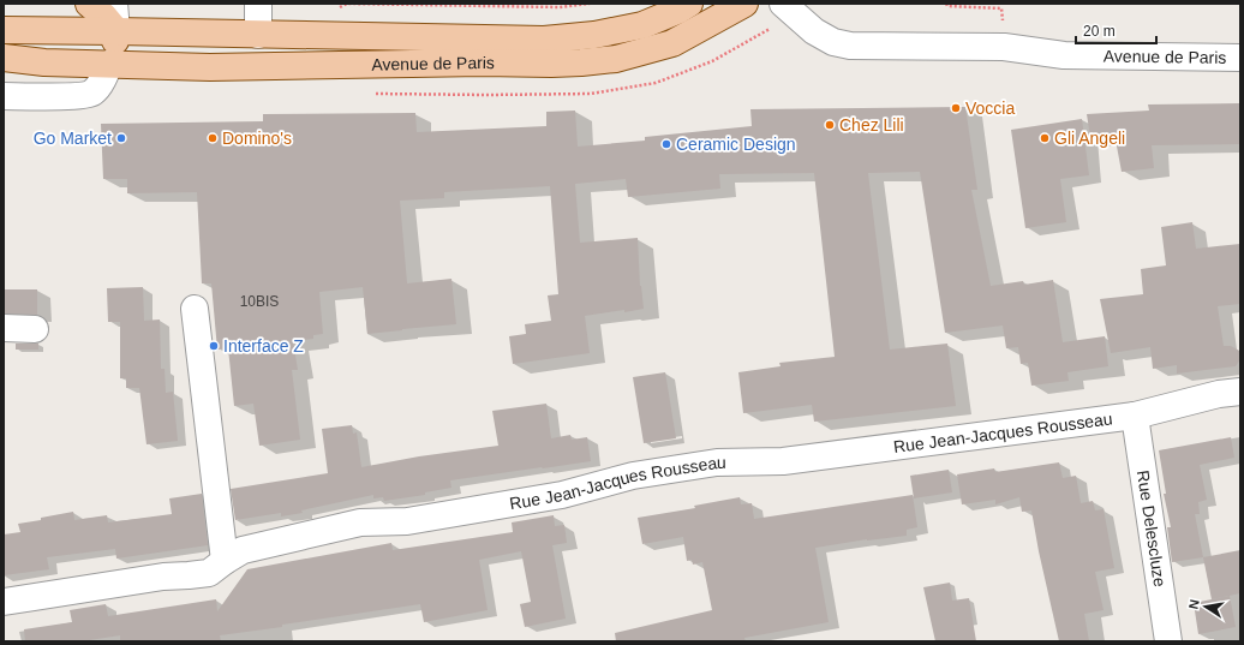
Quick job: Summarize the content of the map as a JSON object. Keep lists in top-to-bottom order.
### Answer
{
  "streets": {
    "main road": ["Avenue de Paris"],
    "street": ["Rue Jean-Jacques Rousseau", "Rue Delescluze"]
  },
  "crossings": [
    ["Rue Jean-Jacques Rousseau", "Rue Delescluze"]
  ],
  "places": [
    "Voccia",
    "Chez Lili",
    "Go Market",
    "Domino's",
    "Gli Angeli",
    "Ceramic Design",
    "Interface Z"
  ],
  "house_numbers": ["10BIS"],
  "scale_bar": "20 m",
  "north": "left"
}
